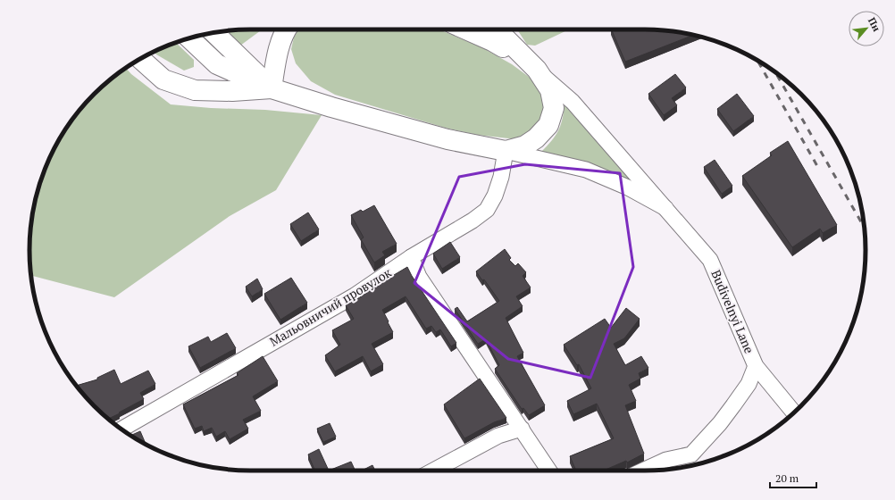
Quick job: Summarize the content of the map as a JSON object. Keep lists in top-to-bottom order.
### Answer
{
  "streets": {
    "street": ["Мальовничий провулок", "Budivelnyi Lane"]
  },
  "scale_bar": "20 m",
  "north": "top right"
}
